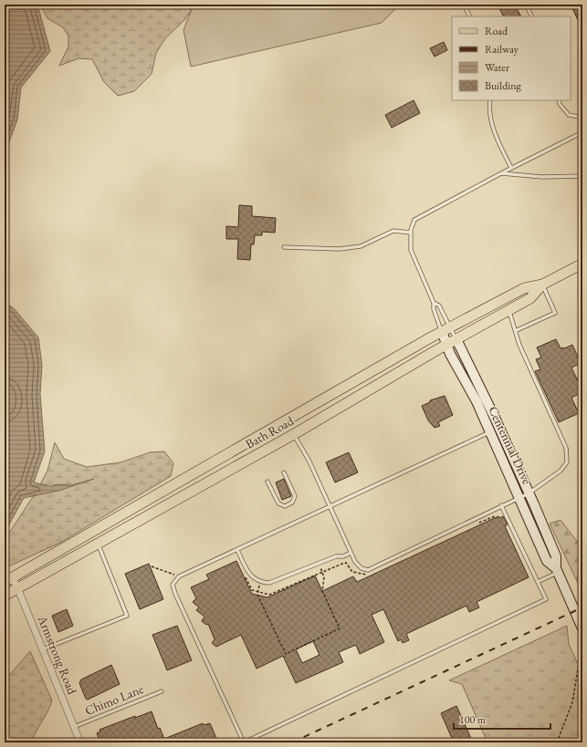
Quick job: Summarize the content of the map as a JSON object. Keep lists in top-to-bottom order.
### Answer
{
  "streets": {
    "main road": ["Bath Road", "Centennial Drive"],
    "street": ["Armstrong Road"],
    "lane": ["Chimo Lane"]
  },
  "crossings": [
    ["Bath Road", "Centennial Drive"],
    ["Bath Road", "Armstrong Road"],
    ["Armstrong Road", "Chimo Lane"]
  ],
  "legend": [
    "Road",
    "Railway",
    "Water",
    "Building"
  ],
  "scale_bar": "100 m"
}
